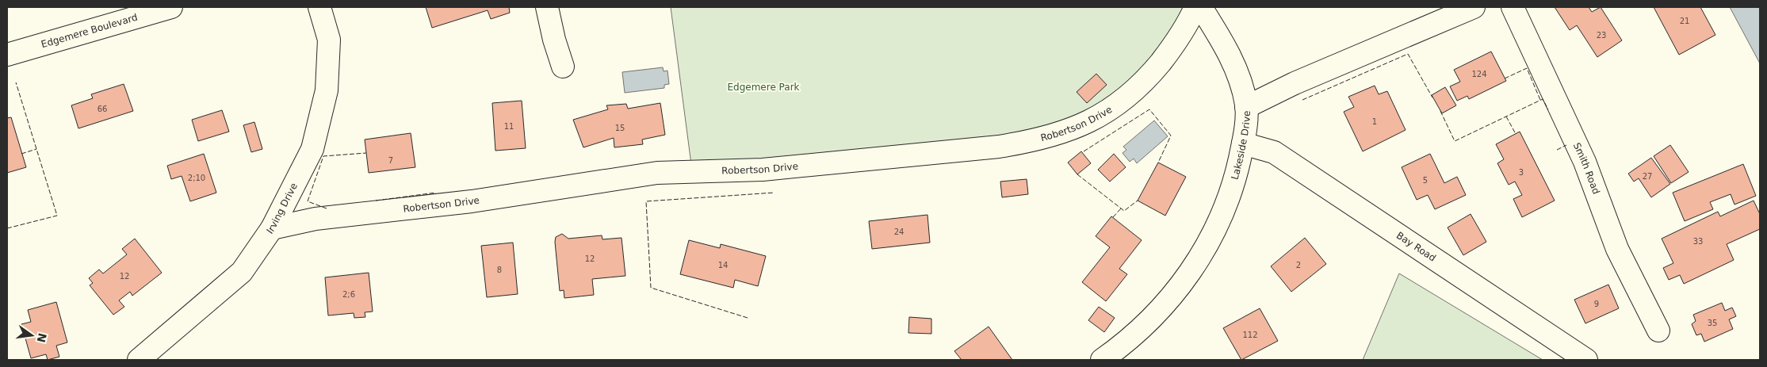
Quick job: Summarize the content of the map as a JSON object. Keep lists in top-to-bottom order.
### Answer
{
  "streets": {
    "street": [
      "Edgemere Boulevard",
      "Robertson Drive",
      "Lakeside Drive",
      "Smith Road",
      "Irving Drive",
      "Bay Road"
    ]
  },
  "crossings": [
    ["Robertson Drive", "Irving Drive"],
    ["Lakeside Drive", "Bay Road"]
  ],
  "parks": ["Edgemere Park"],
  "house_numbers": [
    "21",
    "23",
    "124",
    "66",
    "1",
    "11",
    "15",
    "7",
    "3",
    "27",
    "2;10",
    "5",
    "24",
    "33",
    "12",
    "14",
    "2",
    "8",
    "12",
    "2;6",
    "9",
    "35",
    "112"
  ],
  "north": "right"
}
